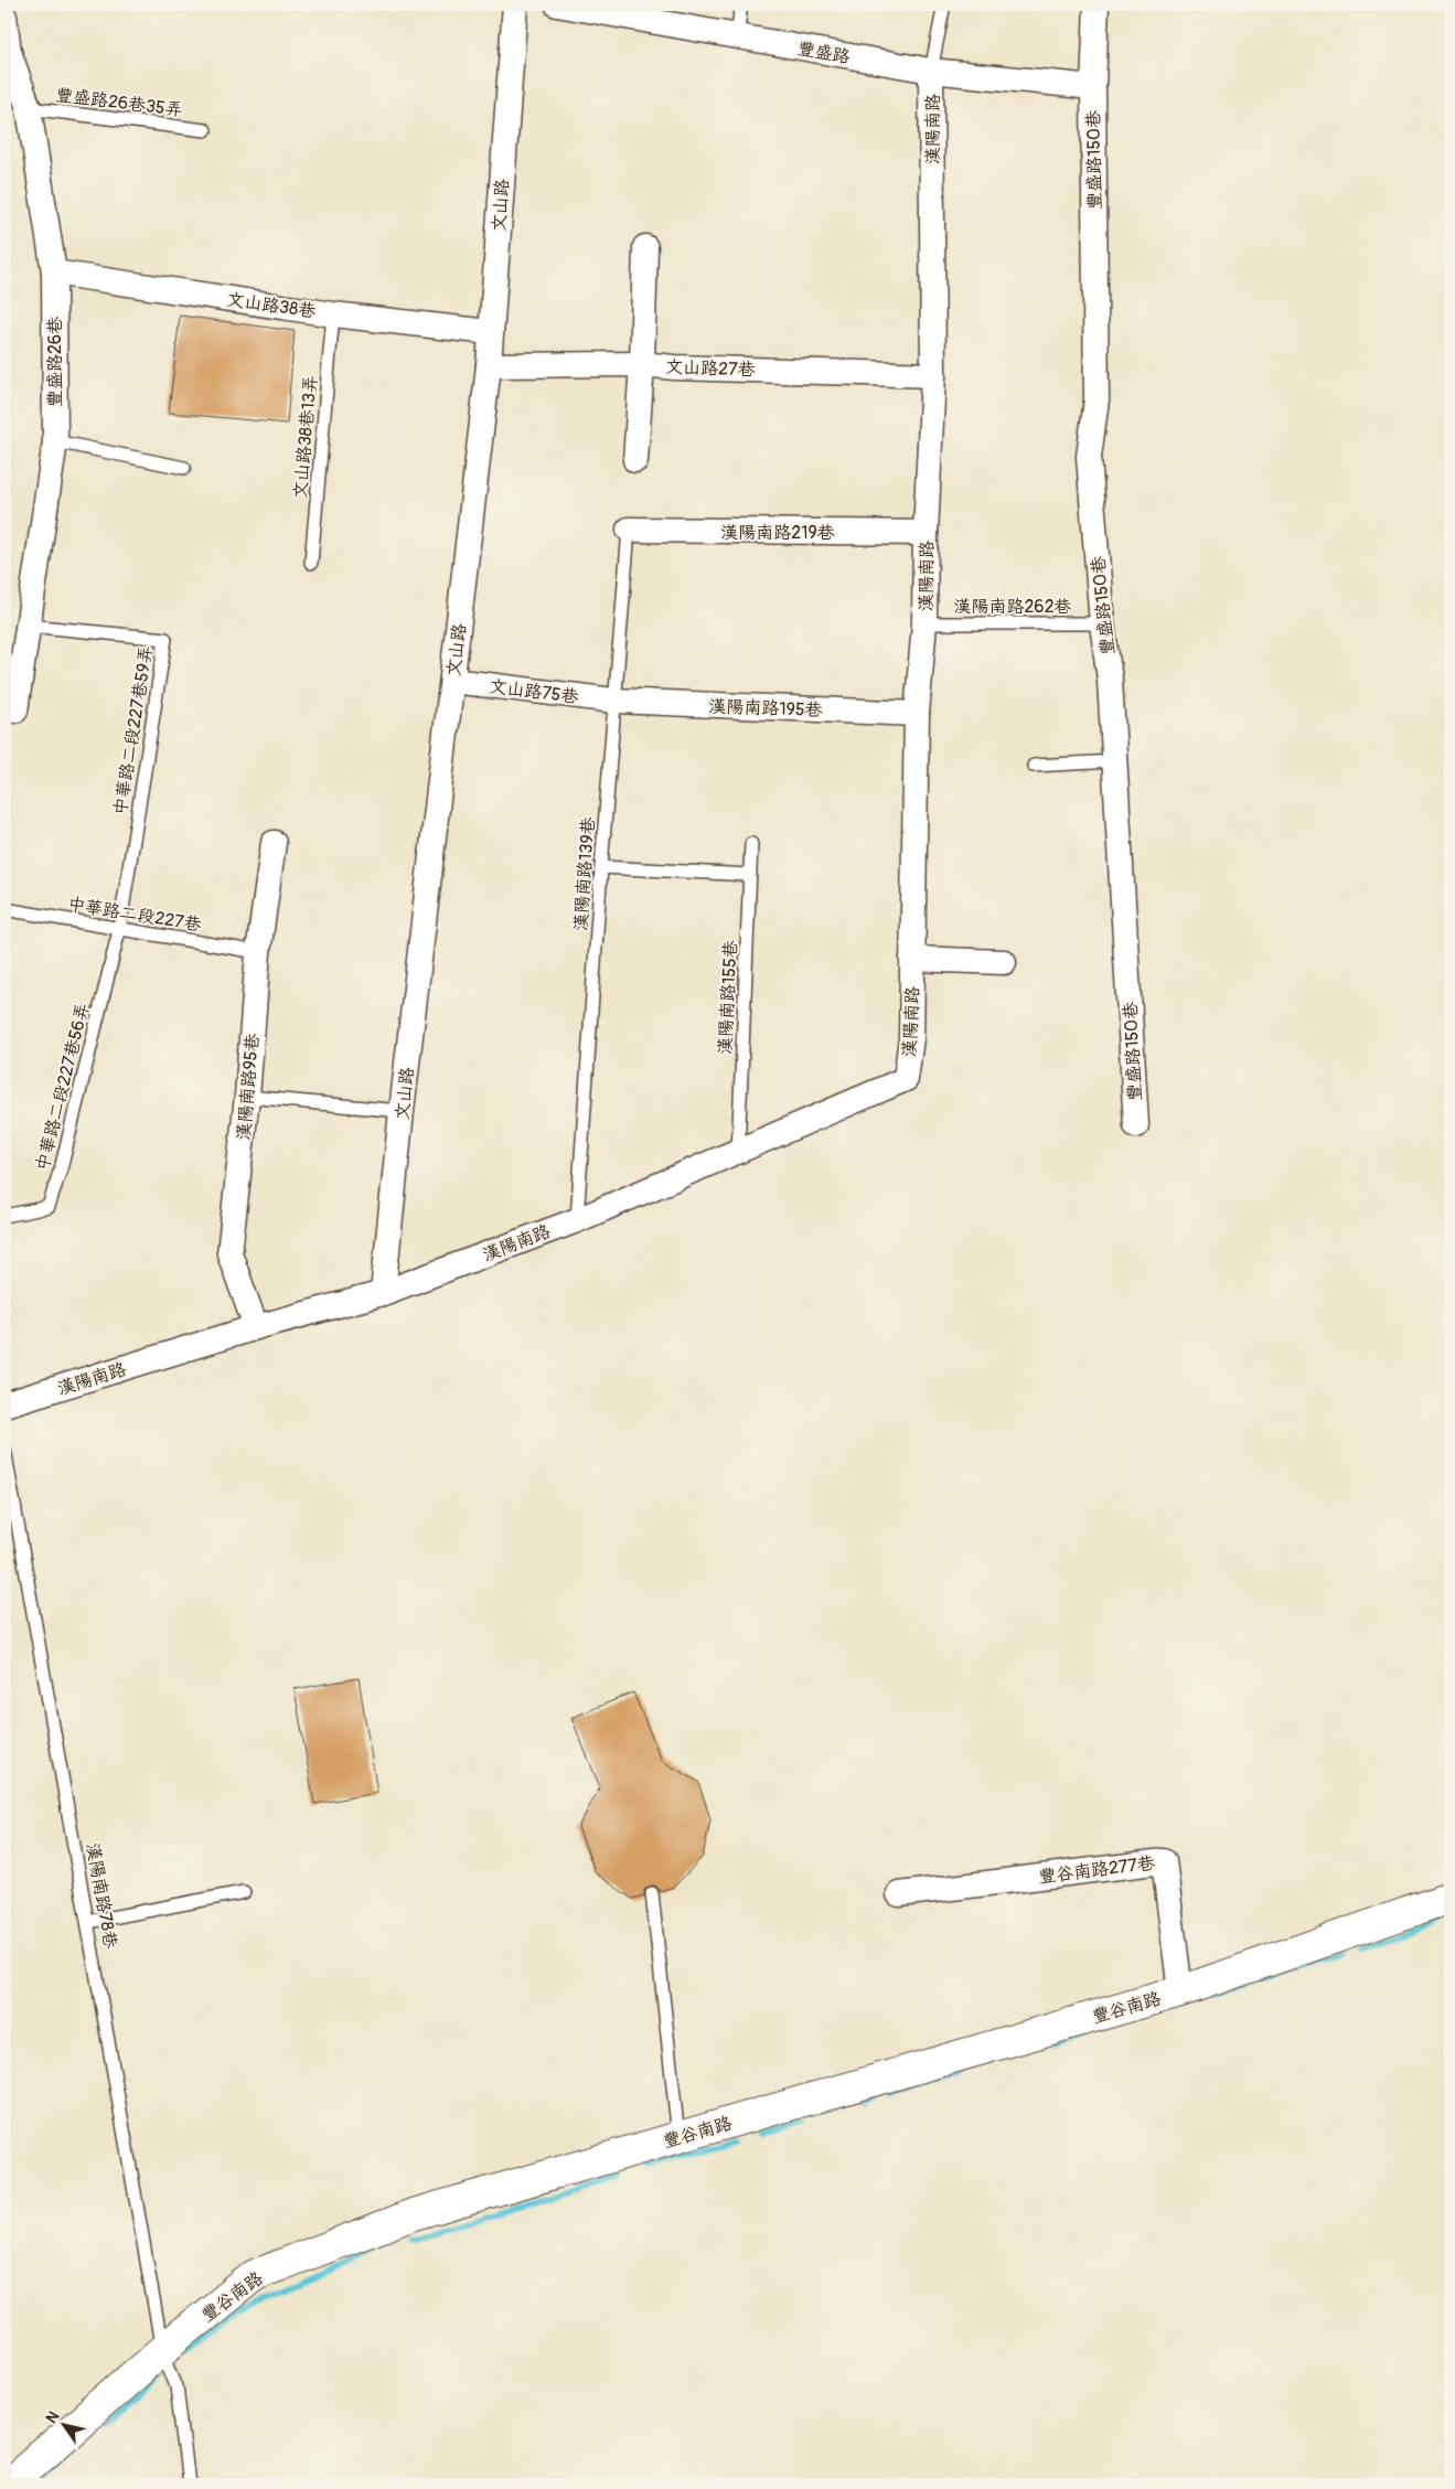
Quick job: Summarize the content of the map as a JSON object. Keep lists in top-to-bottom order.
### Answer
{
  "streets": {
    "street": [
      "豐盛路",
      "漢陽南路",
      "豐盛路150巷",
      "文山路",
      "文山路38巷",
      "豐盛路26巷",
      "文山路27巷",
      "漢陽南路219巷",
      "文山路75巷",
      "漢陽南路195巷",
      "漢陽南路95巷",
      "豐谷南路277巷",
      "豐谷南路"
    ],
    "lane": [
      "豐盛路26巷35弄",
      "文山路38巷13弄",
      "漢陽南路262巷",
      "中華路二段227巷59弄",
      "漢陽南路139巷",
      "中華路二段227巷",
      "漢陽南路155巷",
      "中華路二段227巷56弄",
      "漢陽南路78巷"
    ]
  },
  "crossings": [
    ["豐盛路", "漢陽南路"],
    ["豐盛路", "豐盛路150巷"],
    ["豐盛路26巷35弄", "豐盛路26巷"],
    ["漢陽南路", "文山路"],
    ["漢陽南路", "文山路27巷"],
    ["漢陽南路", "漢陽南路219巷"],
    ["漢陽南路", "漢陽南路262巷"],
    ["漢陽南路", "漢陽南路195巷"],
    ["漢陽南路", "漢陽南路139巷"],
    ["漢陽南路", "漢陽南路155巷"],
    ["漢陽南路", "漢陽南路95巷"],
    ["豐盛路150巷", "漢陽南路262巷"],
    ["文山路", "文山路38巷"],
    ["文山路", "文山路27巷"],
    ["文山路", "文山路75巷"],
    ["文山路38巷", "豐盛路26巷"],
    ["文山路38巷", "文山路38巷13弄"],
    ["豐盛路26巷", "中華路二段227巷59弄"],
    ["漢陽南路219巷", "漢陽南路139巷"],
    ["文山路75巷", "漢陽南路195巷"],
    ["文山路75巷", "漢陽南路139巷"],
    ["漢陽南路195巷", "漢陽南路139巷"],
    ["中華路二段227巷59弄", "中華路二段227巷"],
    ["中華路二段227巷59弄", "中華路二段227巷56弄"],
    ["中華路二段227巷", "中華路二段227巷56弄"],
    ["中華路二段227巷", "漢陽南路95巷"],
    ["豐谷南路277巷", "豐谷南路"],
    ["漢陽南路78巷", "豐谷南路"]
  ],
  "north": "top left"
}
